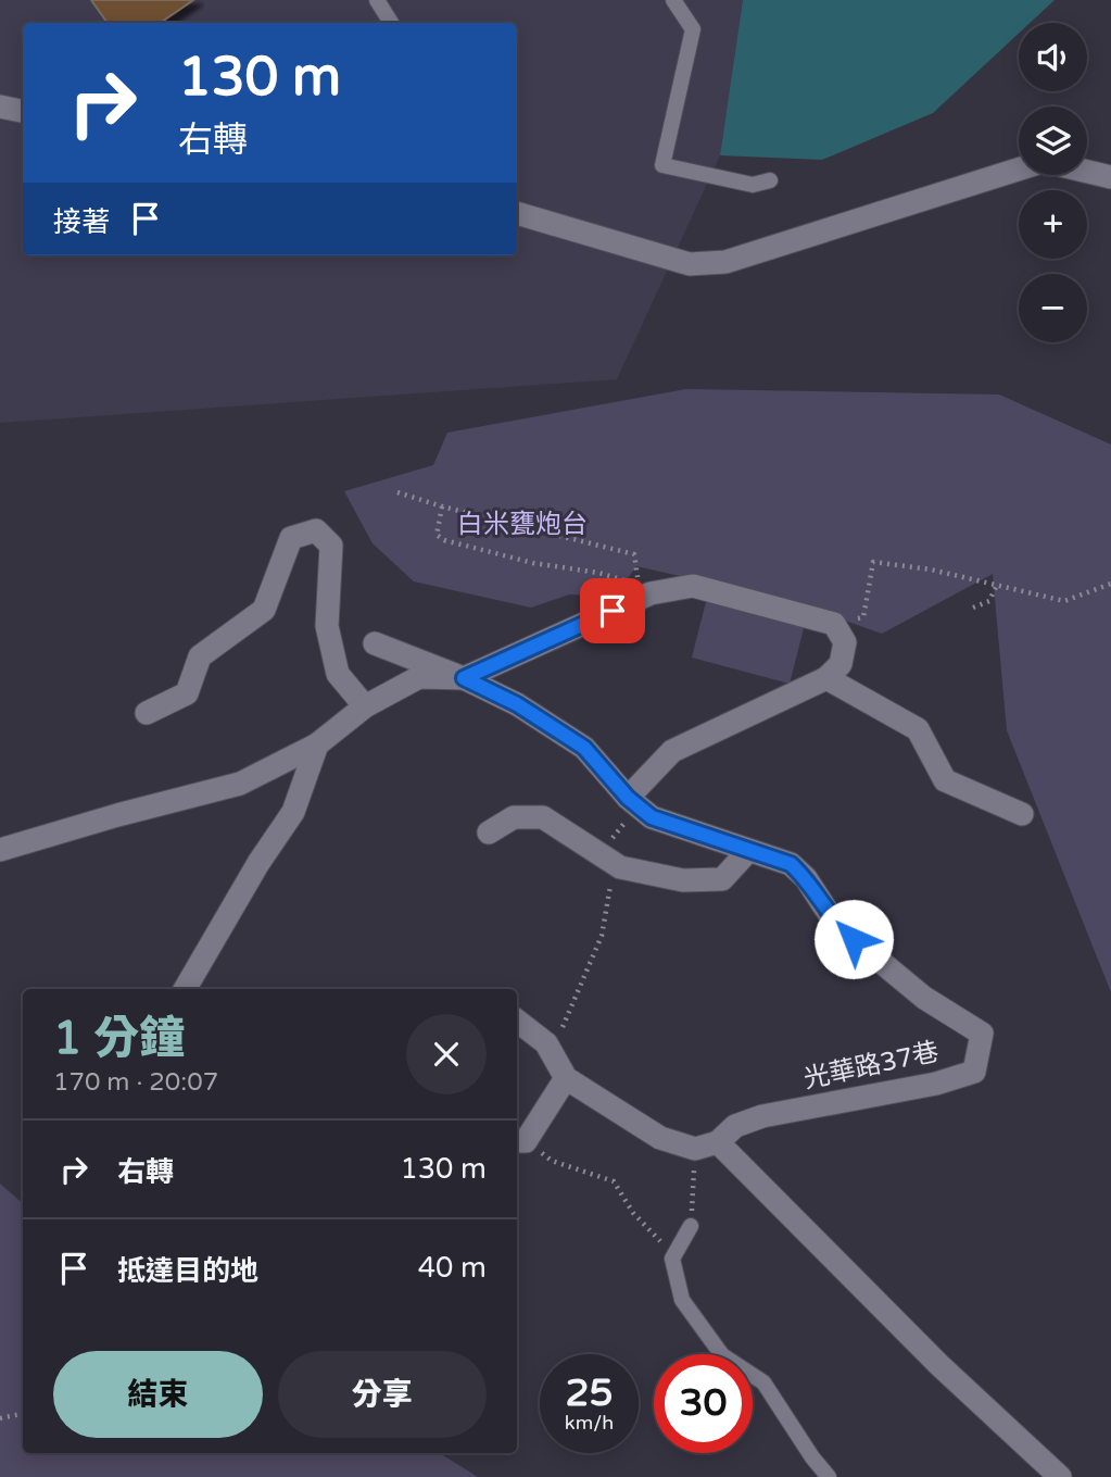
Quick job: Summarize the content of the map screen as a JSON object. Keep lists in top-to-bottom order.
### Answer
{
  "streets": {
    "street": ["光華路37巷"]
  },
  "parks": ["白米甕炮台"],
  "page": {
    "map_buttons": ["+", "−"],
    "turn": ["130 m", "右轉"],
    "then": "接著",
    "heading": ["1 分鐘", "170 m · 20:07"],
    "list": [
      {
        "name": "右轉",
        "value": "130 m"
      },
      {
        "name": "抵達目的地",
        "value": "40 m"
      }
    ],
    "buttons": ["結束", "分享"],
    "speed": "25 km/h",
    "limit": "30"
  }
}
